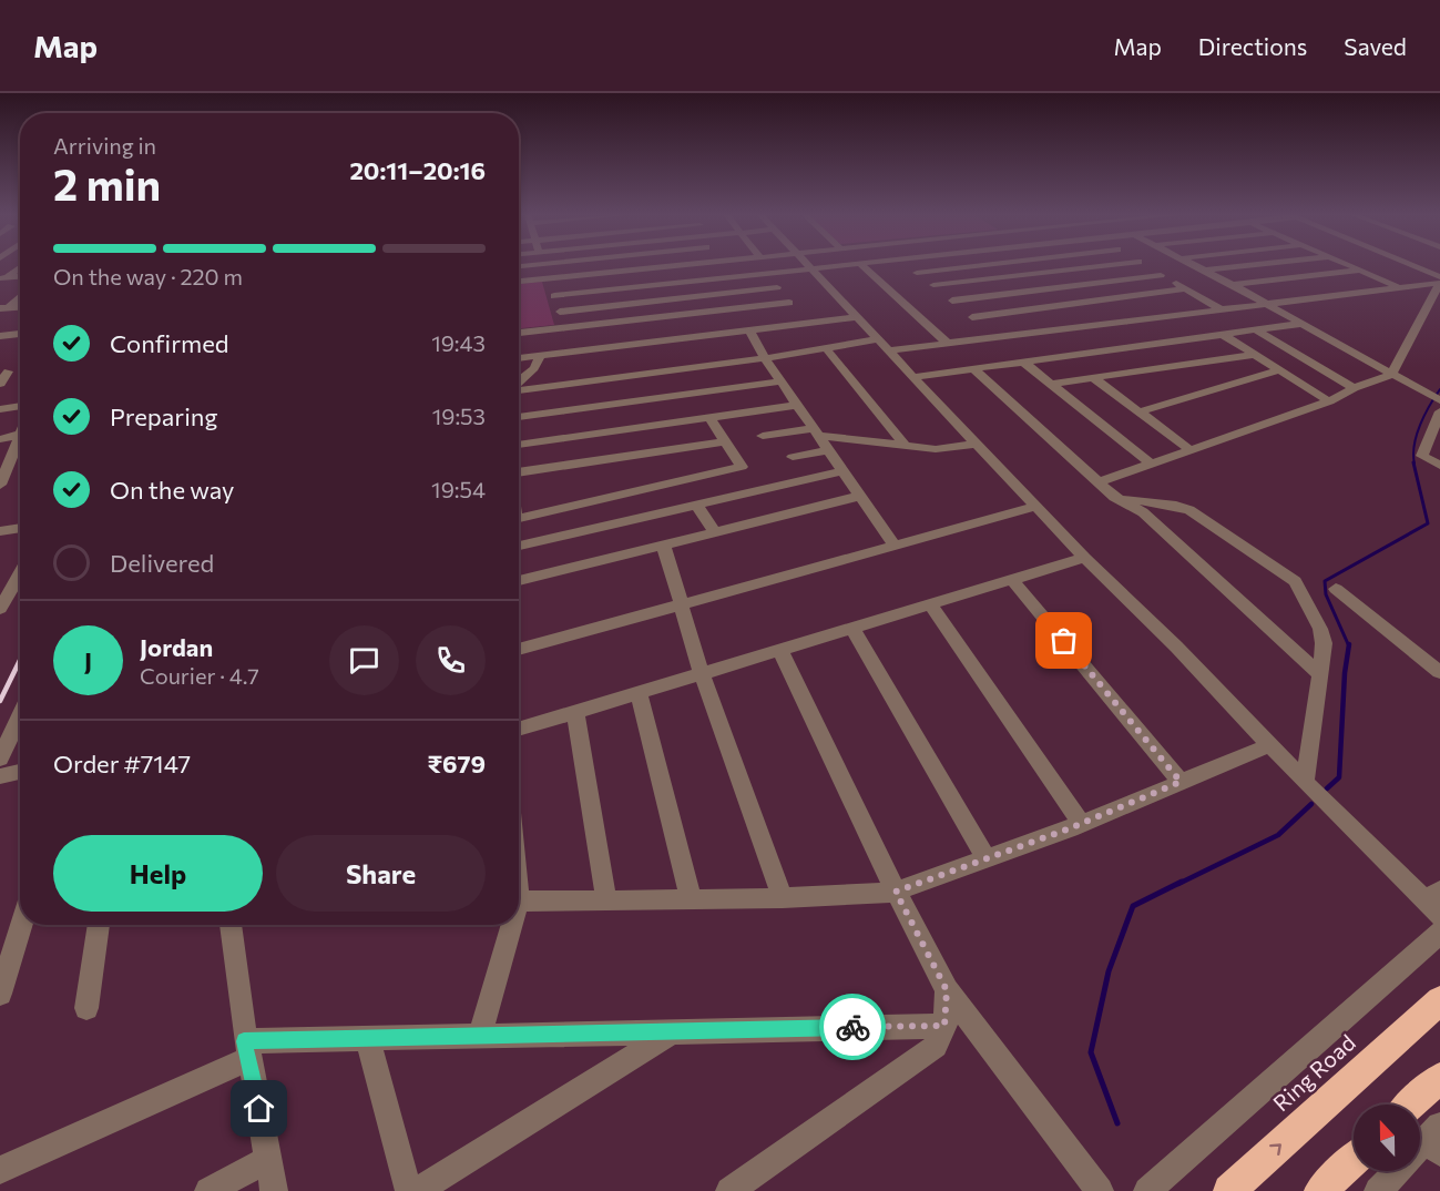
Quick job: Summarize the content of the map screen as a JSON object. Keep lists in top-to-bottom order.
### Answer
{
  "streets": {
    "highway": ["Ring Road"]
  },
  "one_way": ["Ring Road"],
  "north": "top",
  "page": {
    "header": "Map",
    "nav": ["Map", "Directions", "Saved"],
    "heading": ["2 min", "Arriving in", "20:11–20:16"],
    "panel": [
      "Jordan",
      "Courier · 4.7",
      "Order #7147",
      "₹679"
    ],
    "bar": "On the way · 220 m",
    "list": [
      ["Confirmed", "19:43"],
      ["Preparing", "19:53"],
      ["On the way", "19:54"],
      "Delivered"
    ],
    "round": "J",
    "buttons": ["Help", "Share"]
  }
}
